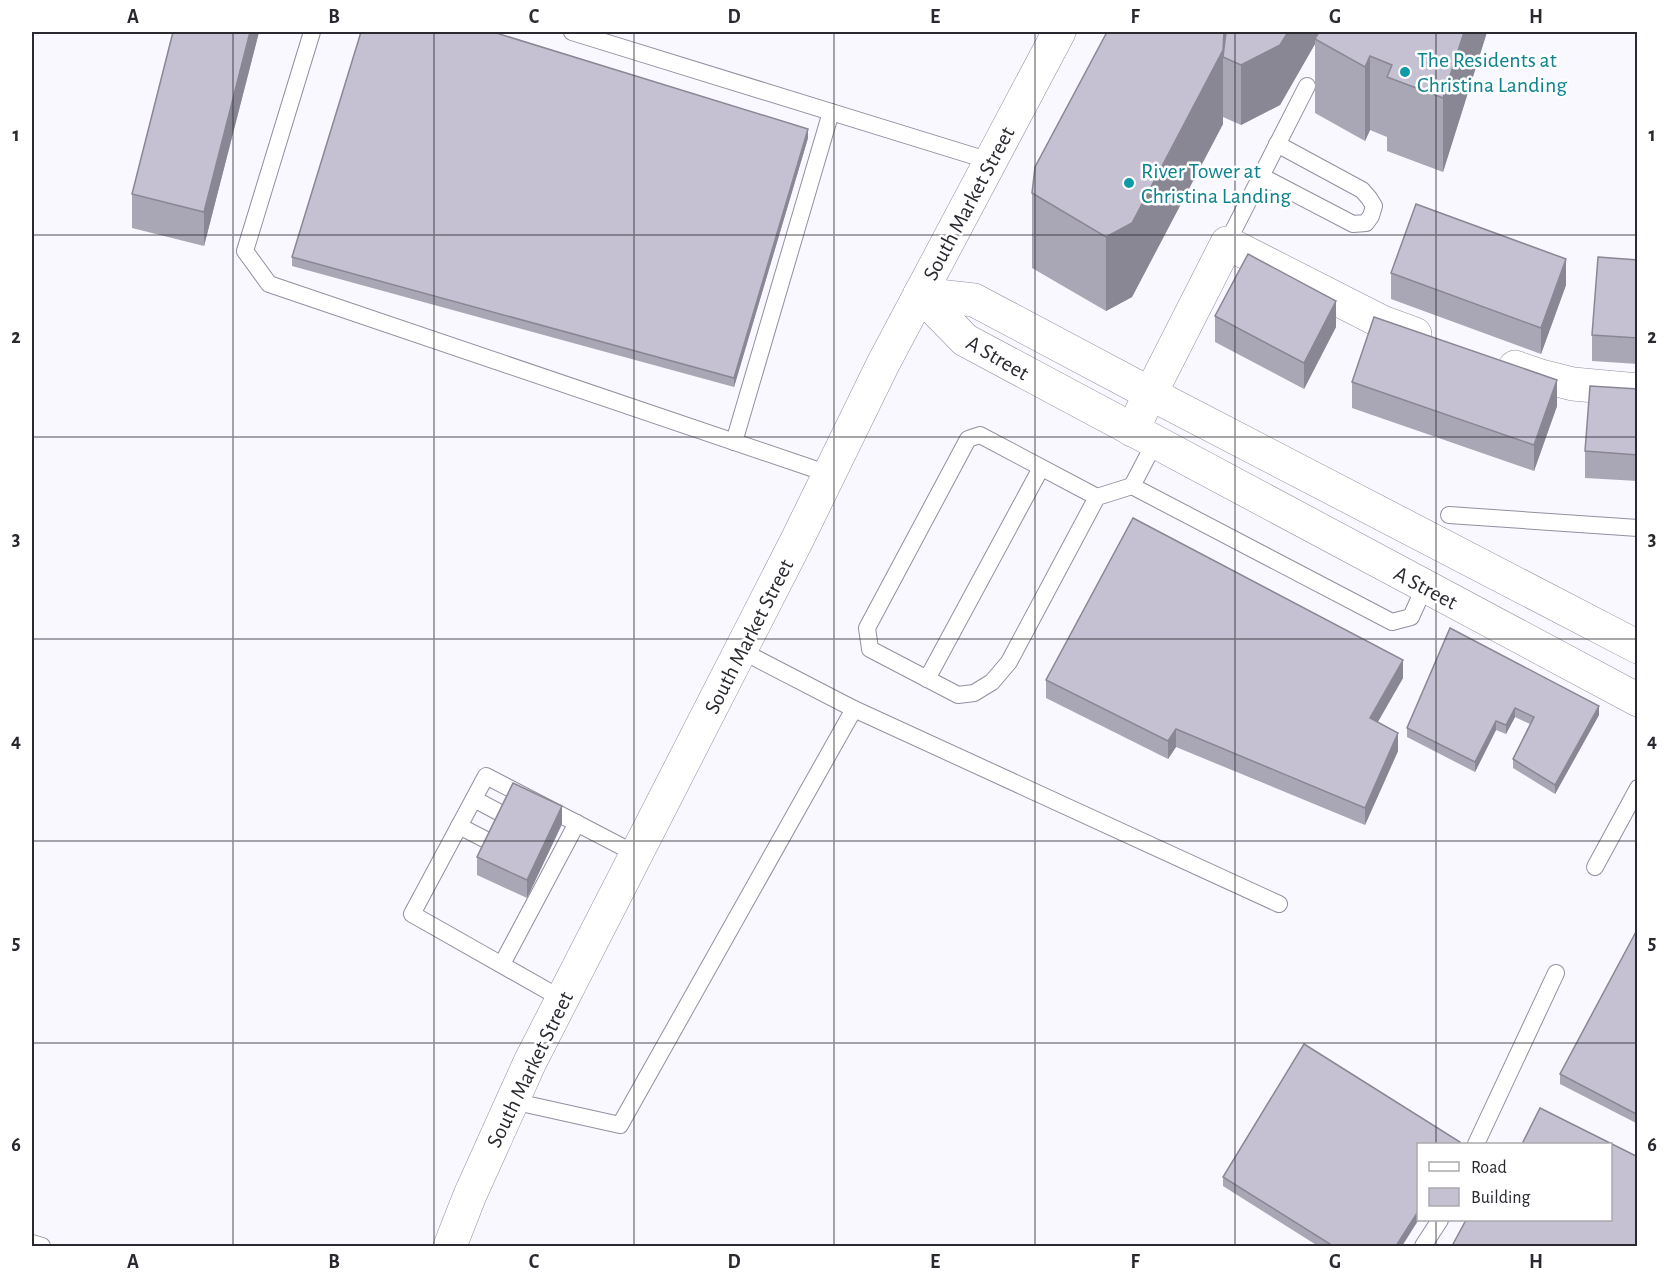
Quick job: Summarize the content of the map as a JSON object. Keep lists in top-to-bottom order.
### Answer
{
  "streets": {
    "street": ["South Market Street", "A Street"]
  },
  "crossings": [
    ["South Market Street", "A Street"]
  ],
  "places": ["The Residents at Christina Landing", "River Tower at Christina Landing"],
  "legend": ["Road", "Building"],
  "grid": {
    "columns": [
      "A",
      "B",
      "C",
      "D",
      "E",
      "F",
      "G",
      "H"
    ],
    "rows": [
      "1",
      "2",
      "3",
      "4",
      "5",
      "6"
    ]
  }
}
